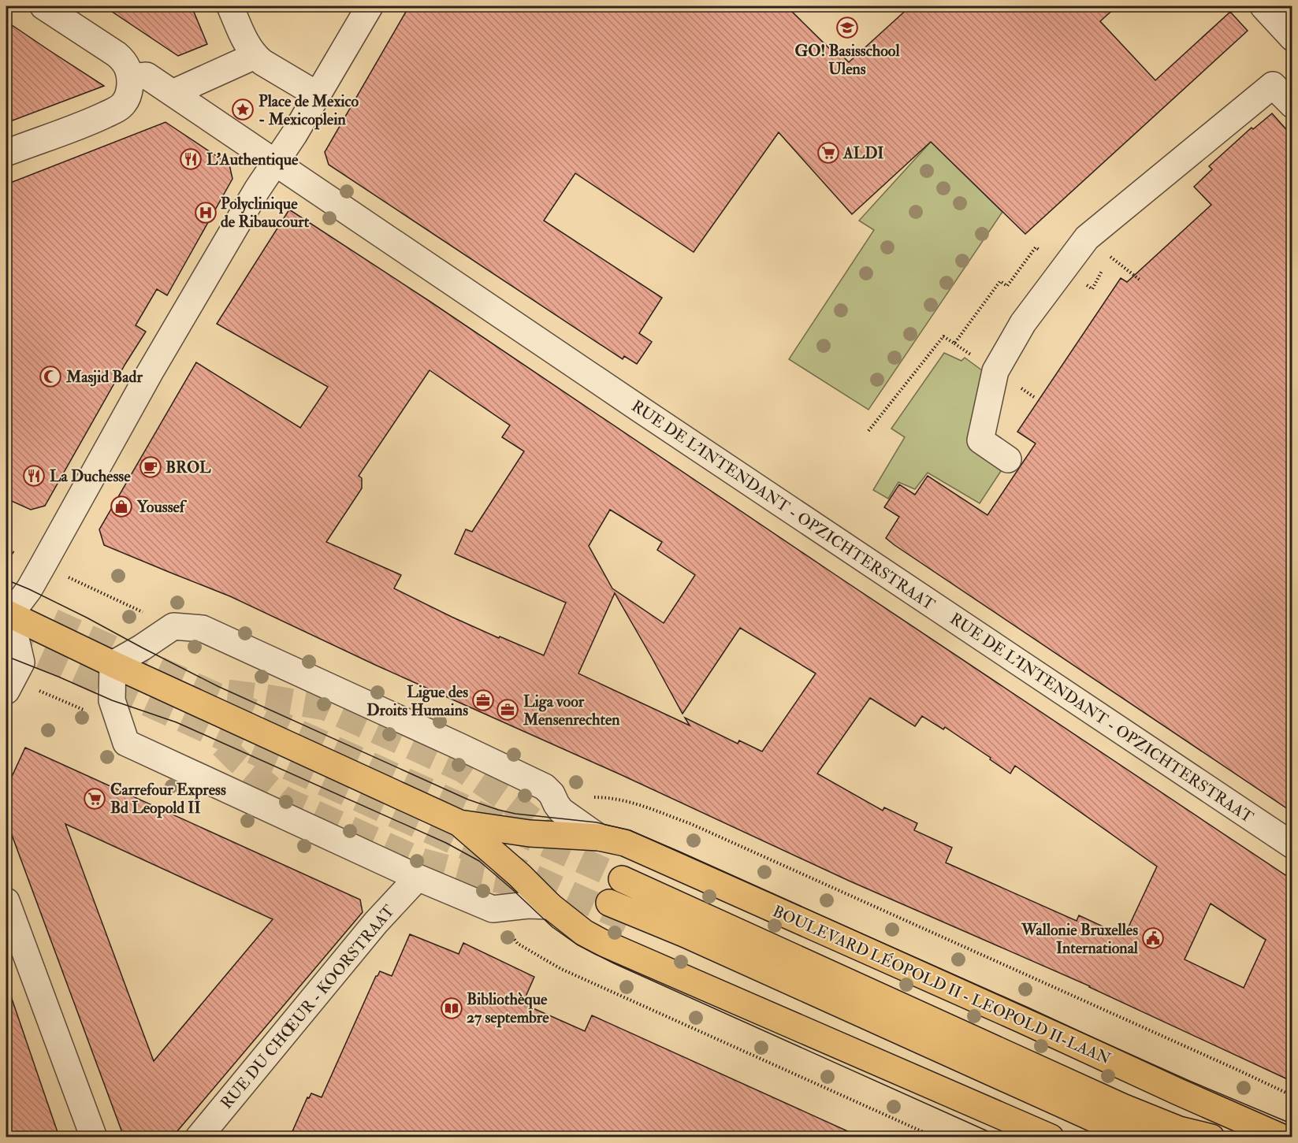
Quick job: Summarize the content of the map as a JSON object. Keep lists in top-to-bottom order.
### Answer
{
  "streets": {
    "main road": ["BOULEVARD LÉOPOLD II - LEOPOLD II-LAAN"],
    "street": ["RUE DE L'INTENDANT - OPZICHTERSTRAAT", "RUE DU CHŒUR - KOORSTRAAT"]
  },
  "places": {
    "school or university": ["GO! Basisschool Ulens"],
    "place": ["Place de Mexico - Mexicoplein"],
    "supermarket": ["ALDI", "Carrefour Express Bd Leopold II"],
    "restaurant": ["L'Authentique", "La Duchesse"],
    "hospital": ["Polyclinique de Ribaucourt"],
    "mosque": ["Masjid Badr"],
    "cafe": ["BROL"],
    "shop": ["Youssef"],
    "office": ["Ligue des Droits Humains", "Liga voor Mensenrechten"],
    "public building": ["Wallonie Bruxelles International"],
    "library": ["Bibliothèque 27 septembre"]
  }
}
